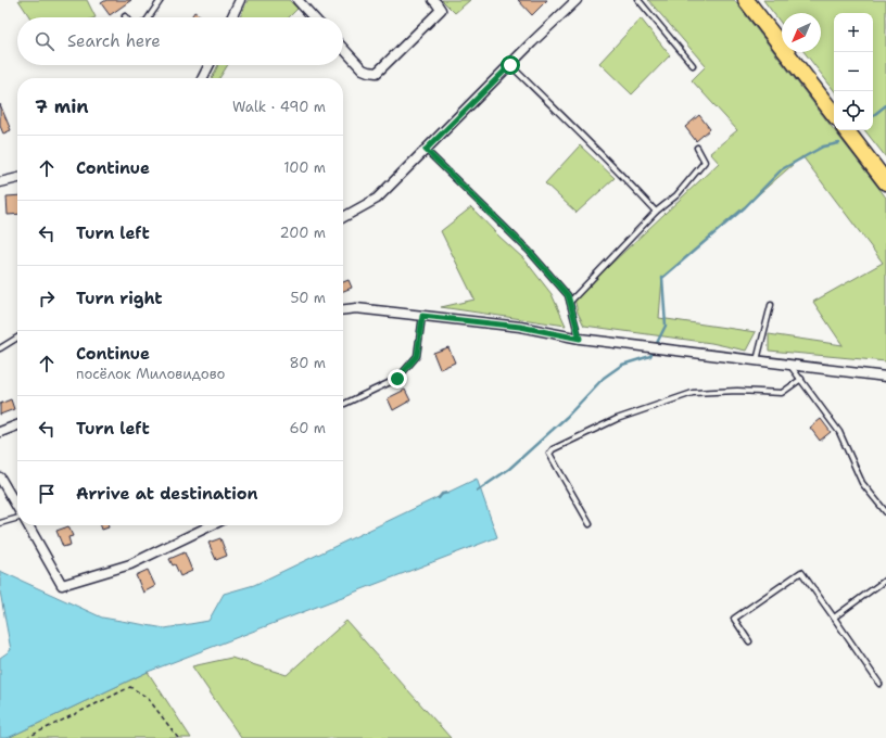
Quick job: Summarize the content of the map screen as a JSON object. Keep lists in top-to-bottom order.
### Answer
{
  "north": "bottom left",
  "page": {
    "map_buttons": ["+", "−"],
    "search": "Search here",
    "heading": ["7 min", "Walk · 490 m"],
    "list": [
      ["Continue", "100 m"],
      ["Turn left", "200 m"],
      ["Turn right", "50 m"],
      ["Continue", "посёлок Миловидово", "80 m"],
      ["Turn left", "60 m"],
      "Arrive at destination"
    ]
  }
}
